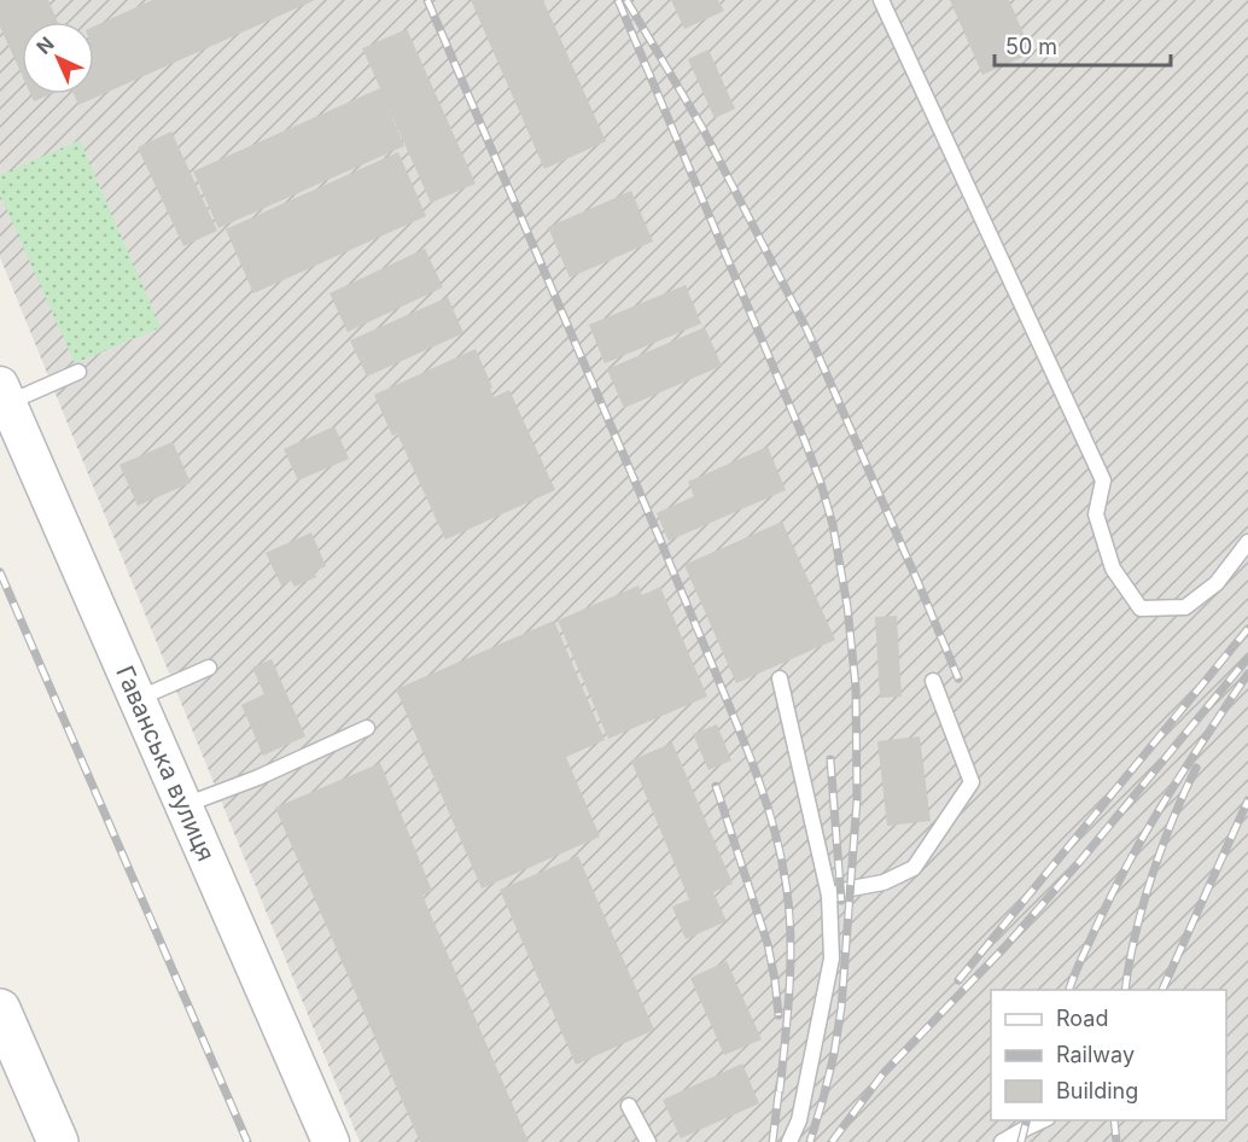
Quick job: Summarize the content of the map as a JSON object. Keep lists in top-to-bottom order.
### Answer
{
  "streets": {
    "street": ["Гаванська вулиця"]
  },
  "legend": ["Road", "Railway", "Building"],
  "scale_bar": "50 m",
  "north": "top left"
}
